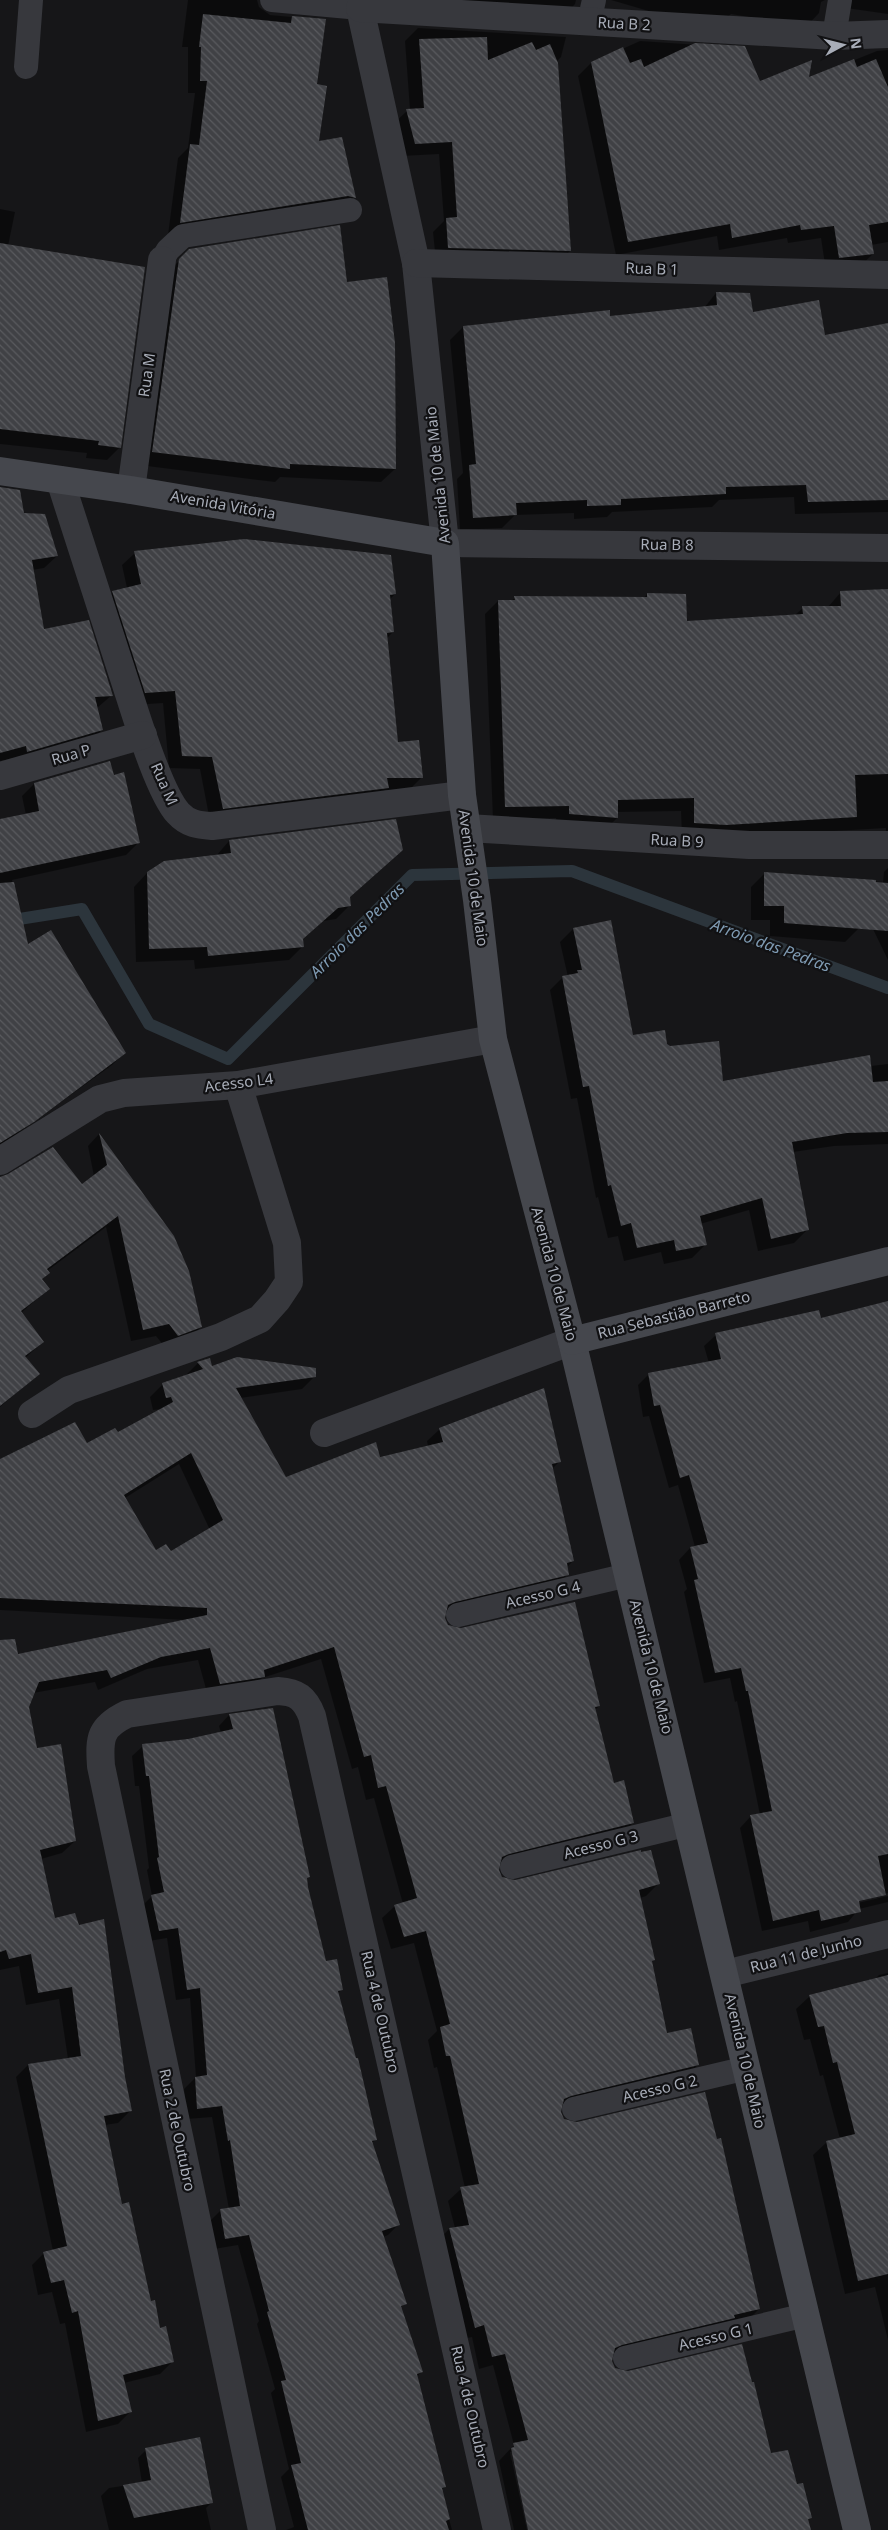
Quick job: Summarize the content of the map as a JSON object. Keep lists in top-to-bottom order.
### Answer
{
  "streets": {
    "street": [
      "Rua B 2",
      "Rua B 1",
      "Rua M",
      "Avenida 10 de Maio",
      "Avenida Vitória",
      "Rua B 8",
      "Rua P",
      "Rua B 9",
      "Acesso L4",
      "Rua Sebastião Barreto",
      "Rua 11 de Junho",
      "Rua 4 de Outubro",
      "Rua 2 de Outubro"
    ],
    "lane": [
      "Acesso G 4",
      "Acesso G 3",
      "Acesso G 2",
      "Acesso G 1"
    ]
  },
  "crossings": [
    ["Rua B 2", "Avenida 10 de Maio"],
    ["Rua B 1", "Avenida 10 de Maio"],
    ["Rua M", "Avenida 10 de Maio"],
    ["Rua M", "Avenida Vitória"],
    ["Rua M", "Rua P"],
    ["Avenida 10 de Maio", "Avenida Vitória"],
    ["Avenida 10 de Maio", "Rua B 8"],
    ["Avenida 10 de Maio", "Rua B 9"],
    ["Avenida 10 de Maio", "Acesso L4"],
    ["Avenida 10 de Maio", "Rua Sebastião Barreto"],
    ["Avenida 10 de Maio", "Acesso G 4"],
    ["Avenida 10 de Maio", "Acesso G 3"],
    ["Avenida 10 de Maio", "Rua 11 de Junho"],
    ["Avenida 10 de Maio", "Acesso G 2"],
    ["Avenida 10 de Maio", "Acesso G 1"],
    ["Avenida Vitória", "Rua B 8"],
    ["Rua 4 de Outubro", "Rua 2 de Outubro"]
  ],
  "water": ["Arroio das Pedras"],
  "north": "right"
}
